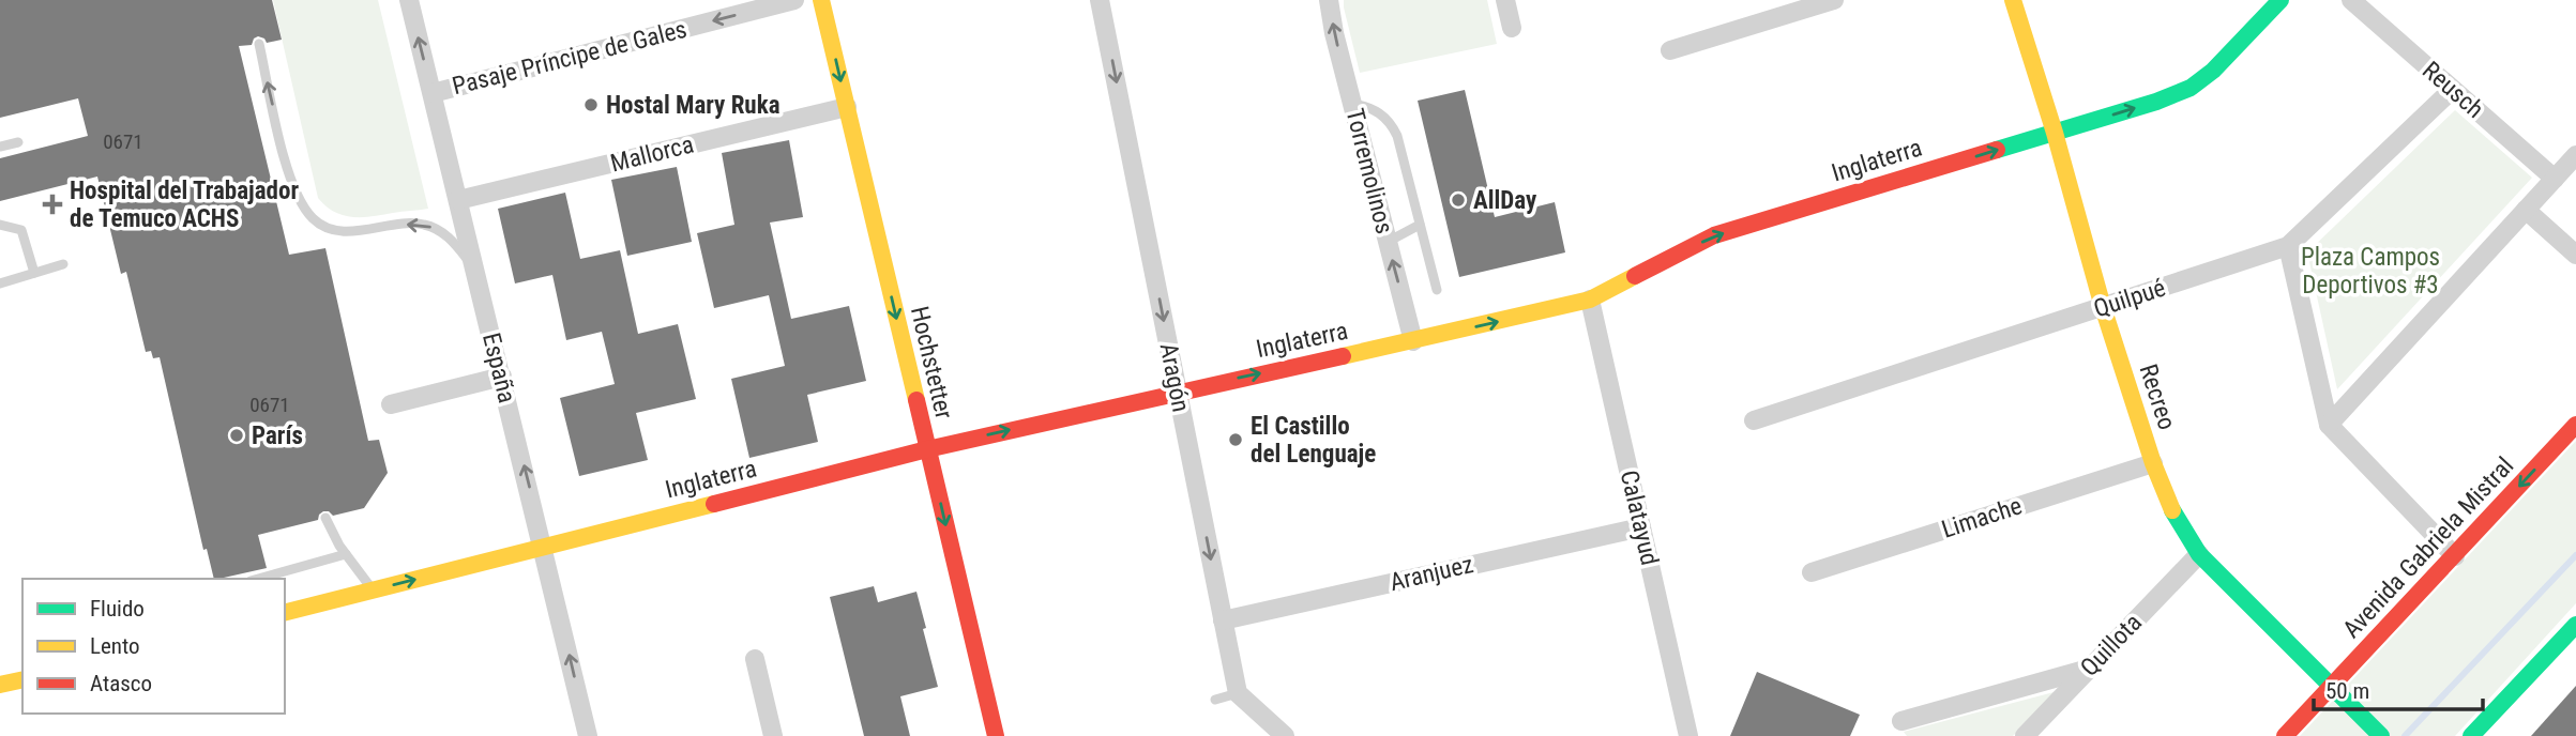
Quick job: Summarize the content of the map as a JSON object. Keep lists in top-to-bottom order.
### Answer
{
  "streets": {
    "street": [
      "Pasaje Príncipe de Gales",
      "Reusch",
      "Mallorca",
      "Inglaterra",
      "Torremolinos",
      "Quilpué",
      "Hochstetter",
      "España",
      "Aragón",
      "Recreo",
      "Calatayud",
      "Limache",
      "Avenida Gabriela Mistral",
      "Aranjuez",
      "Quillota"
    ]
  },
  "crossings": [
    ["Pasaje Príncipe de Gales", "España"],
    ["Reusch", "Quilpué"],
    ["Mallorca", "Hochstetter"],
    ["Mallorca", "España"],
    ["Inglaterra", "Torremolinos"],
    ["Inglaterra", "Hochstetter"],
    ["Inglaterra", "España"],
    ["Inglaterra", "Aragón"],
    ["Inglaterra", "Recreo"],
    ["Inglaterra", "Calatayud"],
    ["Quilpué", "Recreo"],
    ["Aragón", "Aranjuez"],
    ["Recreo", "Limache"],
    ["Recreo", "Avenida Gabriela Mistral"],
    ["Recreo", "Quillota"],
    ["Calatayud", "Aranjuez"]
  ],
  "one_way": [
    "Pasaje Príncipe de Gales",
    "Inglaterra",
    "Torremolinos",
    "Hochstetter",
    "España",
    "Aragón",
    "Avenida Gabriela Mistral"
  ],
  "parks": ["Plaza Campos Deportivos #3"],
  "places": {
    "other": [
      "Hostal Mary Ruka",
      "AllDay",
      "París",
      "El Castillo del Lenguaje"
    ],
    "health": ["Hospital del Trabajador de Temuco ACHS"]
  },
  "house_numbers": ["0671", "0671"],
  "legend": ["Fluido", "Lento", "Atasco"],
  "scale_bar": "50 m"
}
